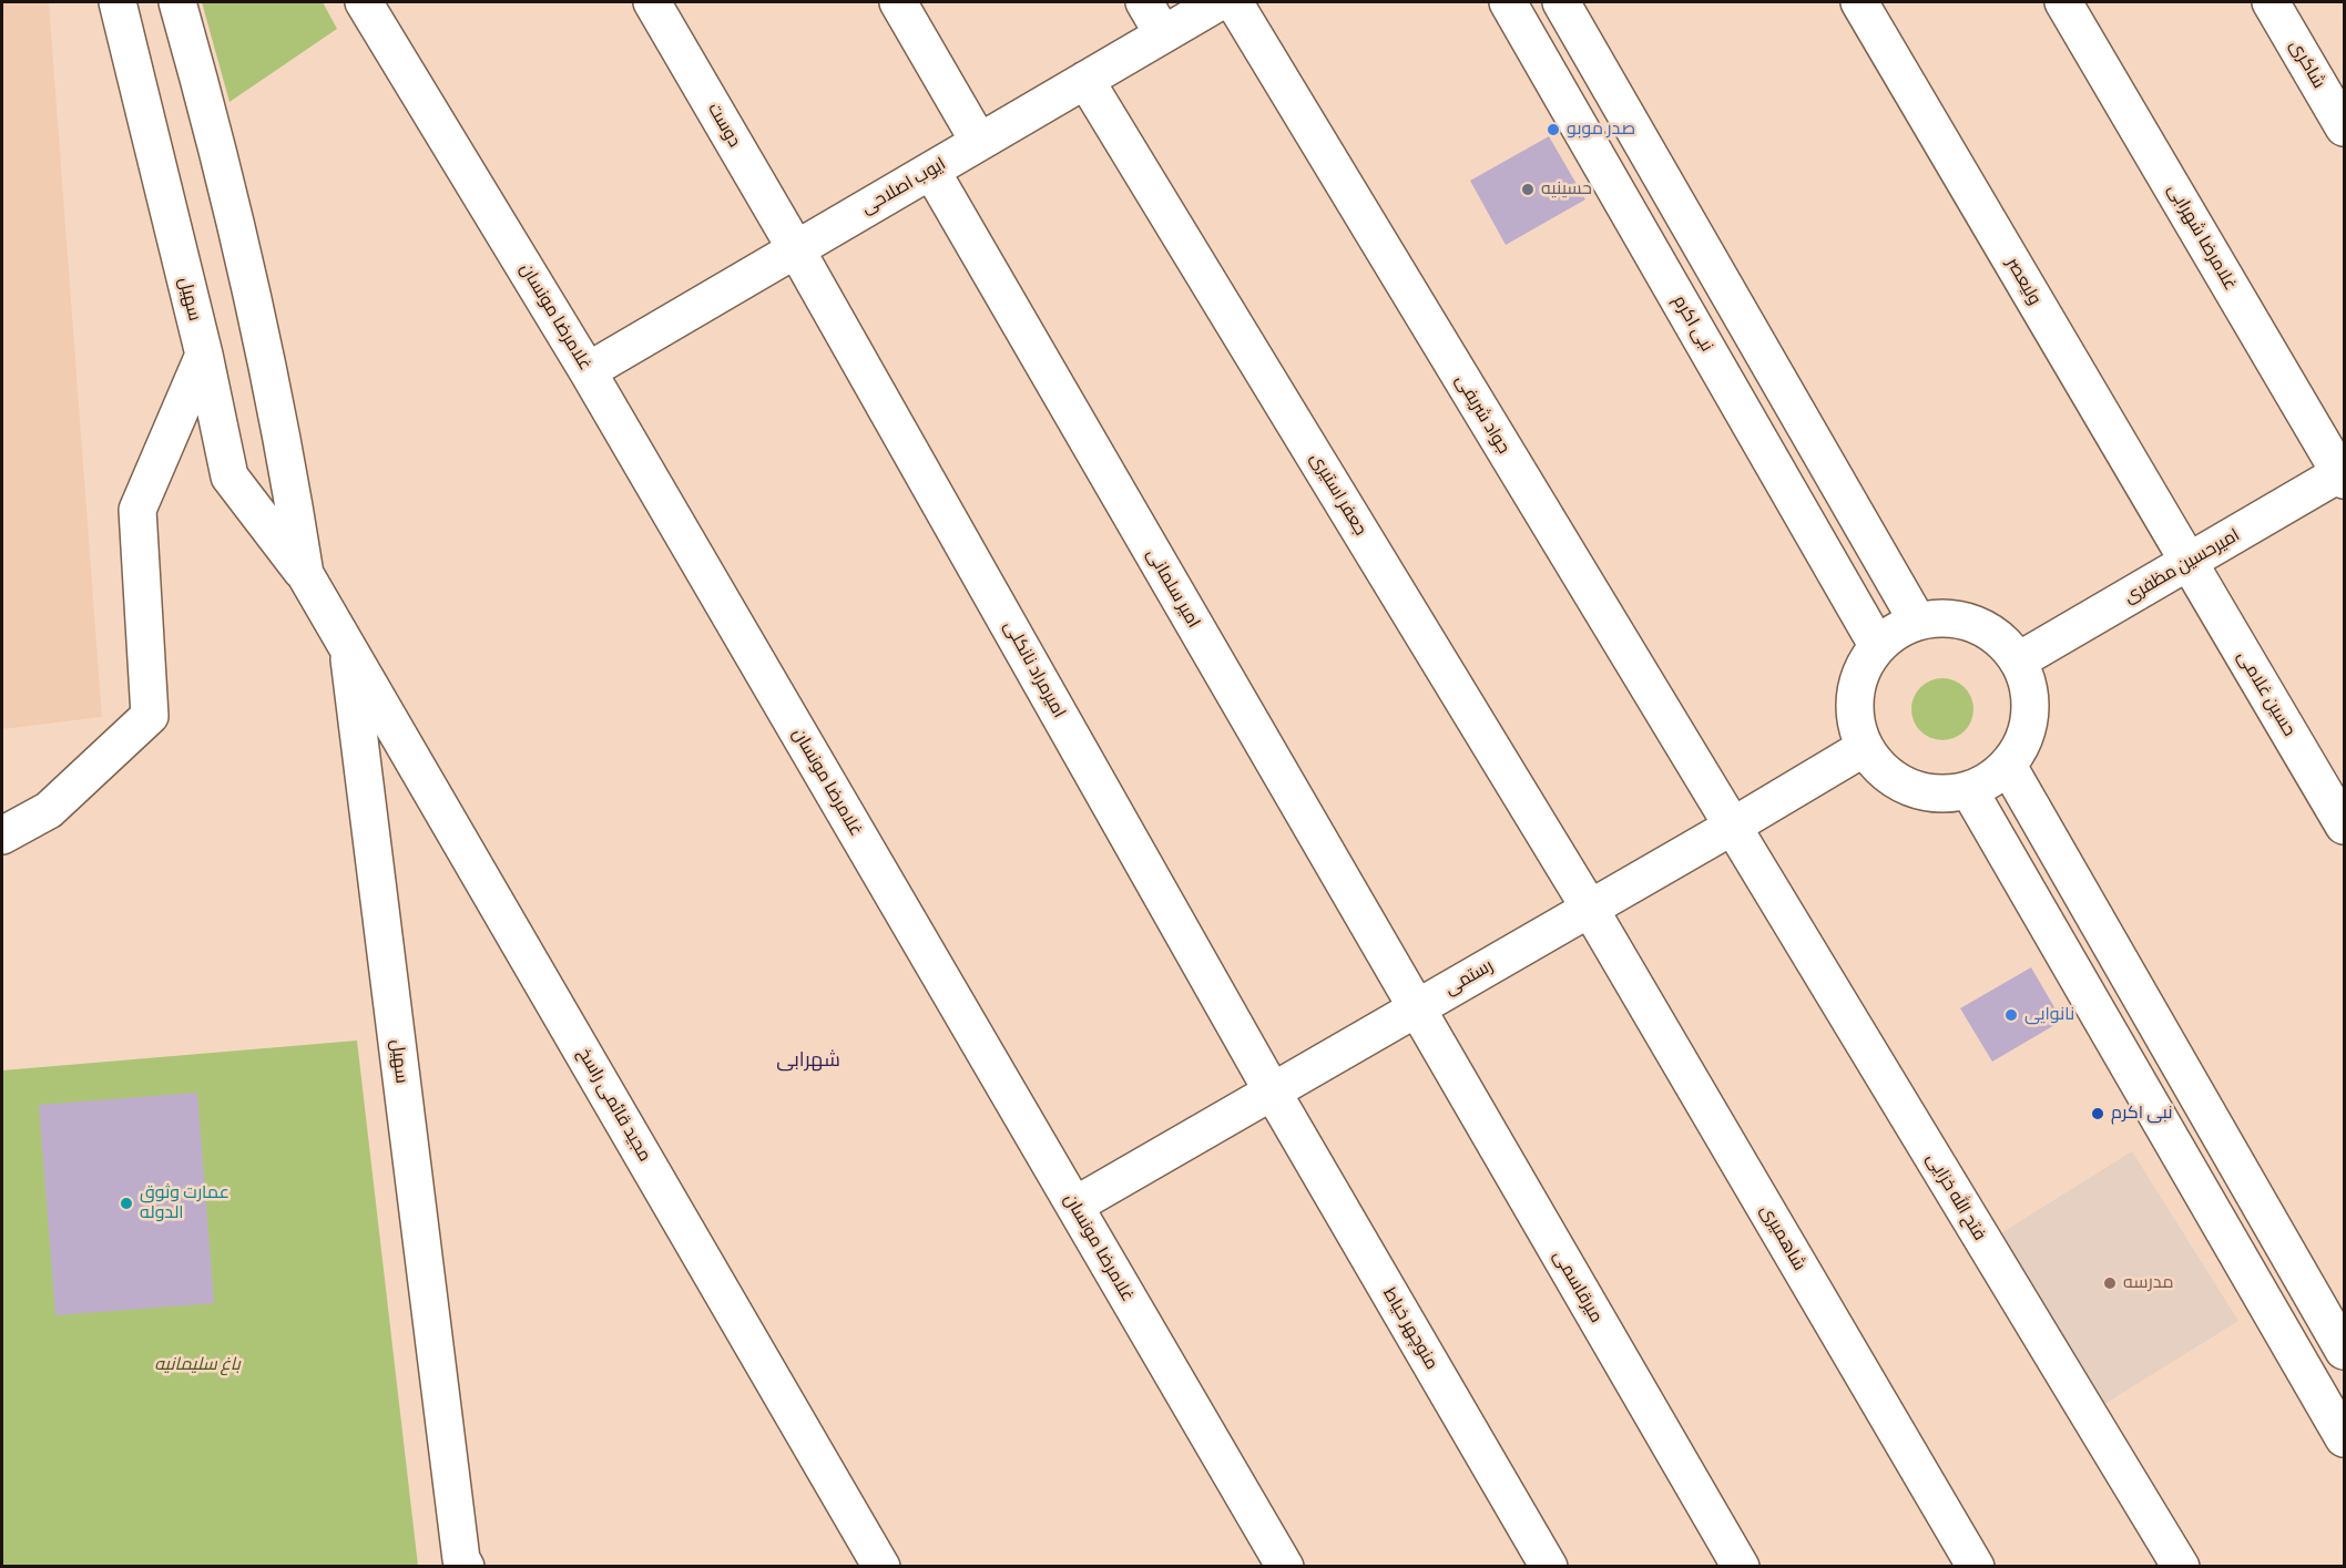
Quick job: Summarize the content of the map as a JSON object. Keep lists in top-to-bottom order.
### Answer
{
  "streets": {
    "street": [
      "شاکری",
      "دوست",
      "ایوب اصلاحی",
      "غلامرضا شهرابی",
      "ولیعصر",
      "سهیل",
      "غلامرضا مونسان",
      "نبی اکرم",
      "جواد شریفی",
      "جعفر استیری",
      "امیرحسین مظفری",
      "امیر سلمانی",
      "امیرمراد نانکلی",
      "حسین غلامی",
      "رستمی",
      "مجید قائمی راسخ",
      "فتح الله خزایی",
      "شاهمیری",
      "میرقاسمی",
      "منوچهر خیاط"
    ]
  },
  "crossings": [
    ["دوست", "ایوب اصلاحی"],
    ["دوست", "امیرمراد نانکلی"],
    ["ایوب اصلاحی", "غلامرضا مونسان"],
    ["ایوب اصلاحی", "جعفر استیری"],
    ["ایوب اصلاحی", "امیر سلمانی"],
    ["ایوب اصلاحی", "امیرمراد نانکلی"],
    ["غلامرضا شهرابی", "امیرحسین مظفری"],
    ["ولیعصر", "امیرحسین مظفری"],
    ["ولیعصر", "حسین غلامی"],
    ["سهیل", "مجید قائمی راسخ"],
    ["غلامرضا مونسان", "رستمی"],
    ["نبی اکرم", "امیرحسین مظفری"],
    ["نبی اکرم", "رستمی"],
    ["جواد شریفی", "رستمی"],
    ["جواد شریفی", "فتح الله خزایی"],
    ["جعفر استیری", "رستمی"],
    ["جعفر استیری", "شاهمیری"],
    ["امیرحسین مظفری", "حسین غلامی"],
    ["امیرحسین مظفری", "رستمی"],
    ["امیر سلمانی", "رستمی"],
    ["امیر سلمانی", "میرقاسمی"],
    ["امیرمراد نانکلی", "رستمی"],
    ["امیرمراد نانکلی", "منوچهر خیاط"],
    ["رستمی", "فتح الله خزایی"],
    ["رستمی", "شاهمیری"],
    ["رستمی", "میرقاسمی"],
    ["رستمی", "منوچهر خیاط"]
  ],
  "districts": ["شهرابی"],
  "parks": ["باغ سلیمانیه"],
  "places": [
    "صدر موبو",
    "حسینیه",
    "نانوایی",
    "نبی اکرم",
    "عمارت وثوق الدوله",
    "مدرسه"
  ]
}
